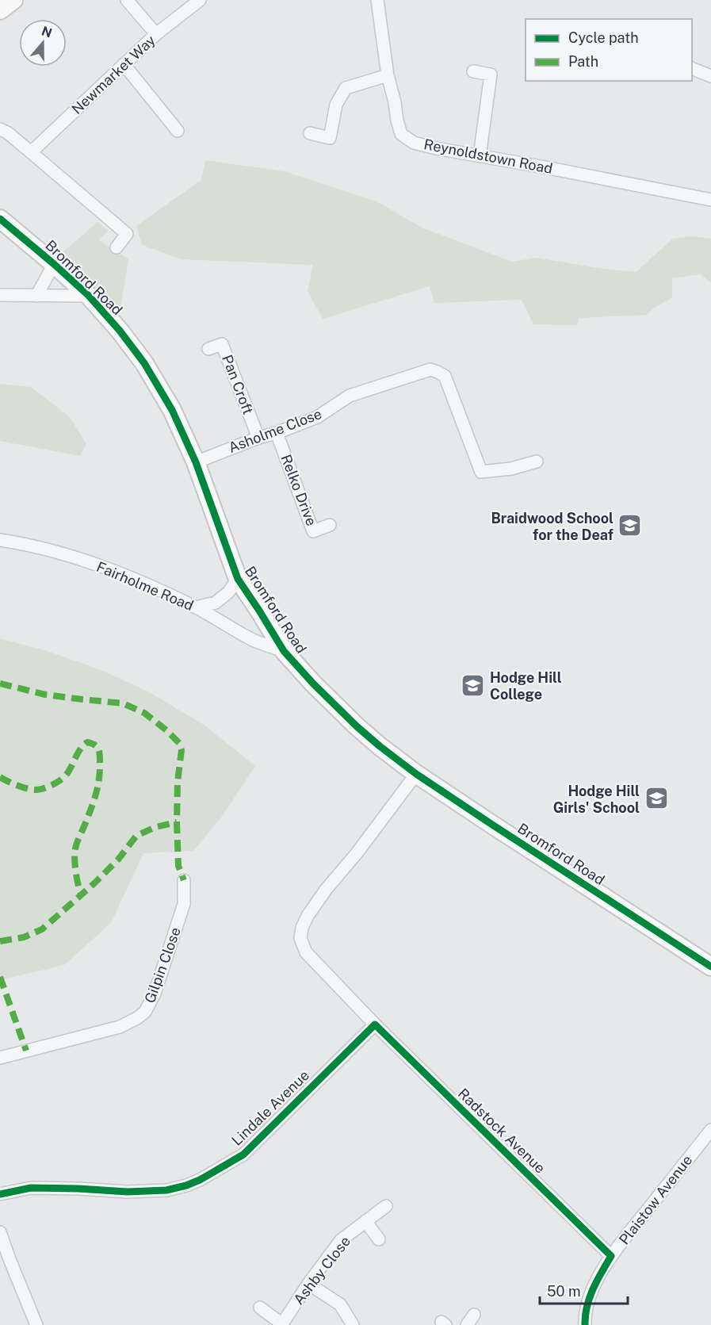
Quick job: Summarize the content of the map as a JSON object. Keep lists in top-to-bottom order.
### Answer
{
  "streets": {
    "street": [
      "Newmarket Way",
      "Reynoldstown Road",
      "Bromford Road",
      "Pan Croft",
      "Asholme Close",
      "Relko Drive",
      "Fairholme Road",
      "Gilpin Close",
      "Lindale Avenue",
      "Radstock Avenue",
      "Plaistow Avenue",
      "Ashby Close"
    ]
  },
  "crossings": [
    ["Bromford Road", "Asholme Close"],
    ["Bromford Road", "Fairholme Road"],
    ["Bromford Road", "Radstock Avenue"],
    ["Pan Croft", "Asholme Close"],
    ["Asholme Close", "Relko Drive"],
    ["Lindale Avenue", "Radstock Avenue"],
    ["Radstock Avenue", "Plaistow Avenue"]
  ],
  "places": {
    "school or university": ["Braidwood School for the Deaf", "Hodge Hill College", "Hodge Hill Girls' School"]
  },
  "legend": ["Cycle path", "Path"],
  "scale_bar": "50 m",
  "north": "top"
}
